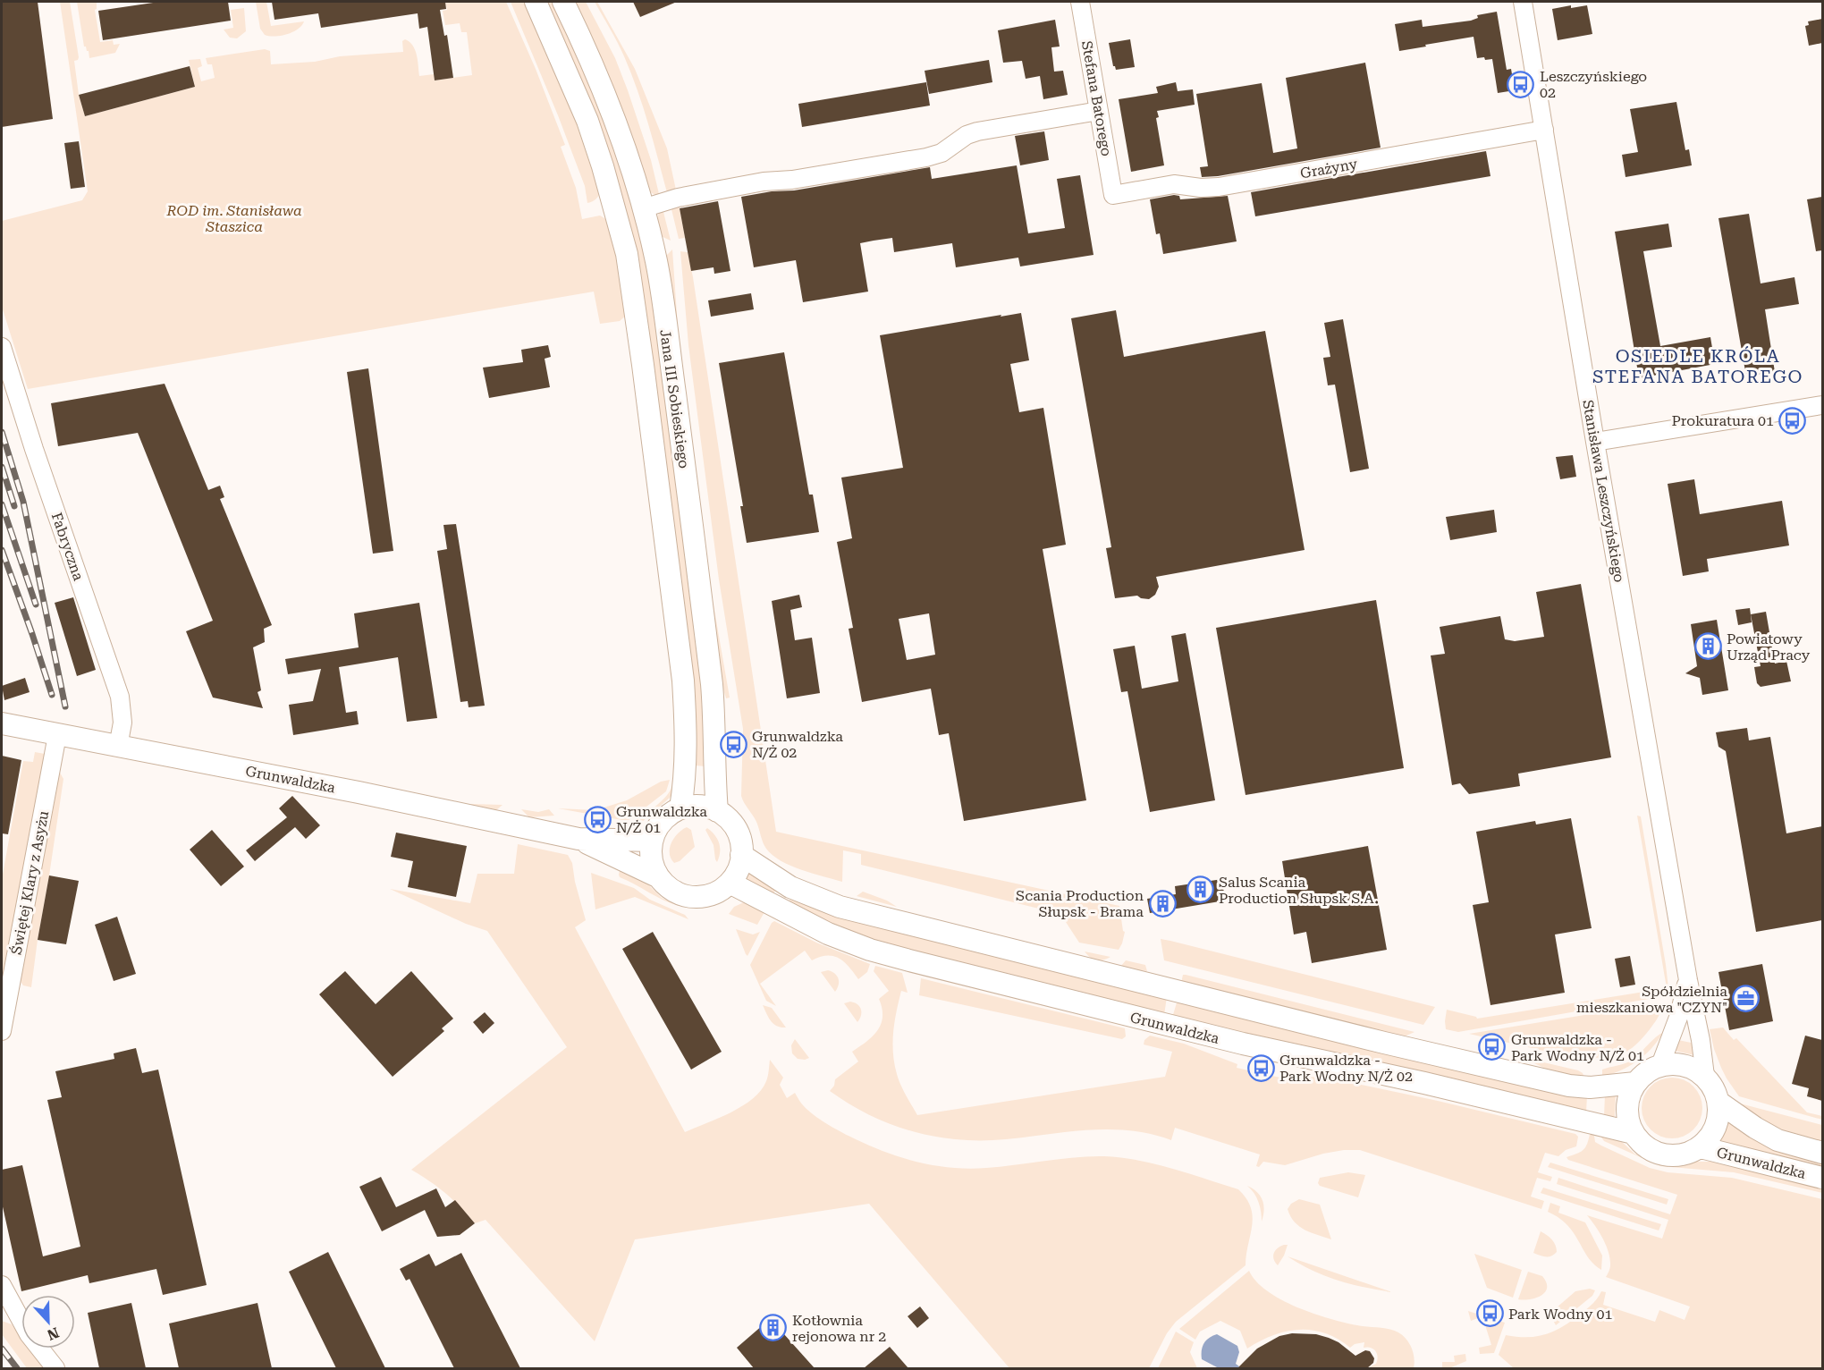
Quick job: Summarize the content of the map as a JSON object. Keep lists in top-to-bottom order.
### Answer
{
  "streets": {
    "street": [
      "Stefana Batorego",
      "Grażyny",
      "Jana III Sobieskiego",
      "Stanisława Leszczyńskiego",
      "Fabryczna",
      "Grunwaldzka",
      "Świętej Klary z Asyżu"
    ]
  },
  "crossings": [
    ["Stefana Batorego", "Grażyny"],
    ["Grażyny", "Stanisława Leszczyńskiego"],
    ["Jana III Sobieskiego", "Grunwaldzka"],
    ["Stanisława Leszczyńskiego", "Grunwaldzka"],
    ["Fabryczna", "Grunwaldzka"],
    ["Grunwaldzka", "Świętej Klary z Asyżu"]
  ],
  "districts": ["OSIEDLE KRÓLA STEFANA BATOREGO"],
  "parks": ["ROD im. Stanisława Staszica"],
  "places": {
    "bus stop": [
      "Leszczyńskiego 02",
      "Prokuratura 01",
      "Grunwaldzka N/Ż 02",
      "Grunwaldzka N/Ż 01",
      "Grunwaldzka - Park Wodny N/Ż 01",
      "Grunwaldzka - Park Wodny N/Ż 02",
      "Park Wodny 01"
    ],
    "building": [
      "Powiatowy Urząd Pracy",
      "Salus Scania Production Słupsk S.A.",
      "Scania Production Słupsk - Brama",
      "Kotłownia rejonowa nr 2"
    ],
    "office": ["Spółdzielnia mieszkaniowa \"CZYN\""]
  },
  "north": "bottom"
}
